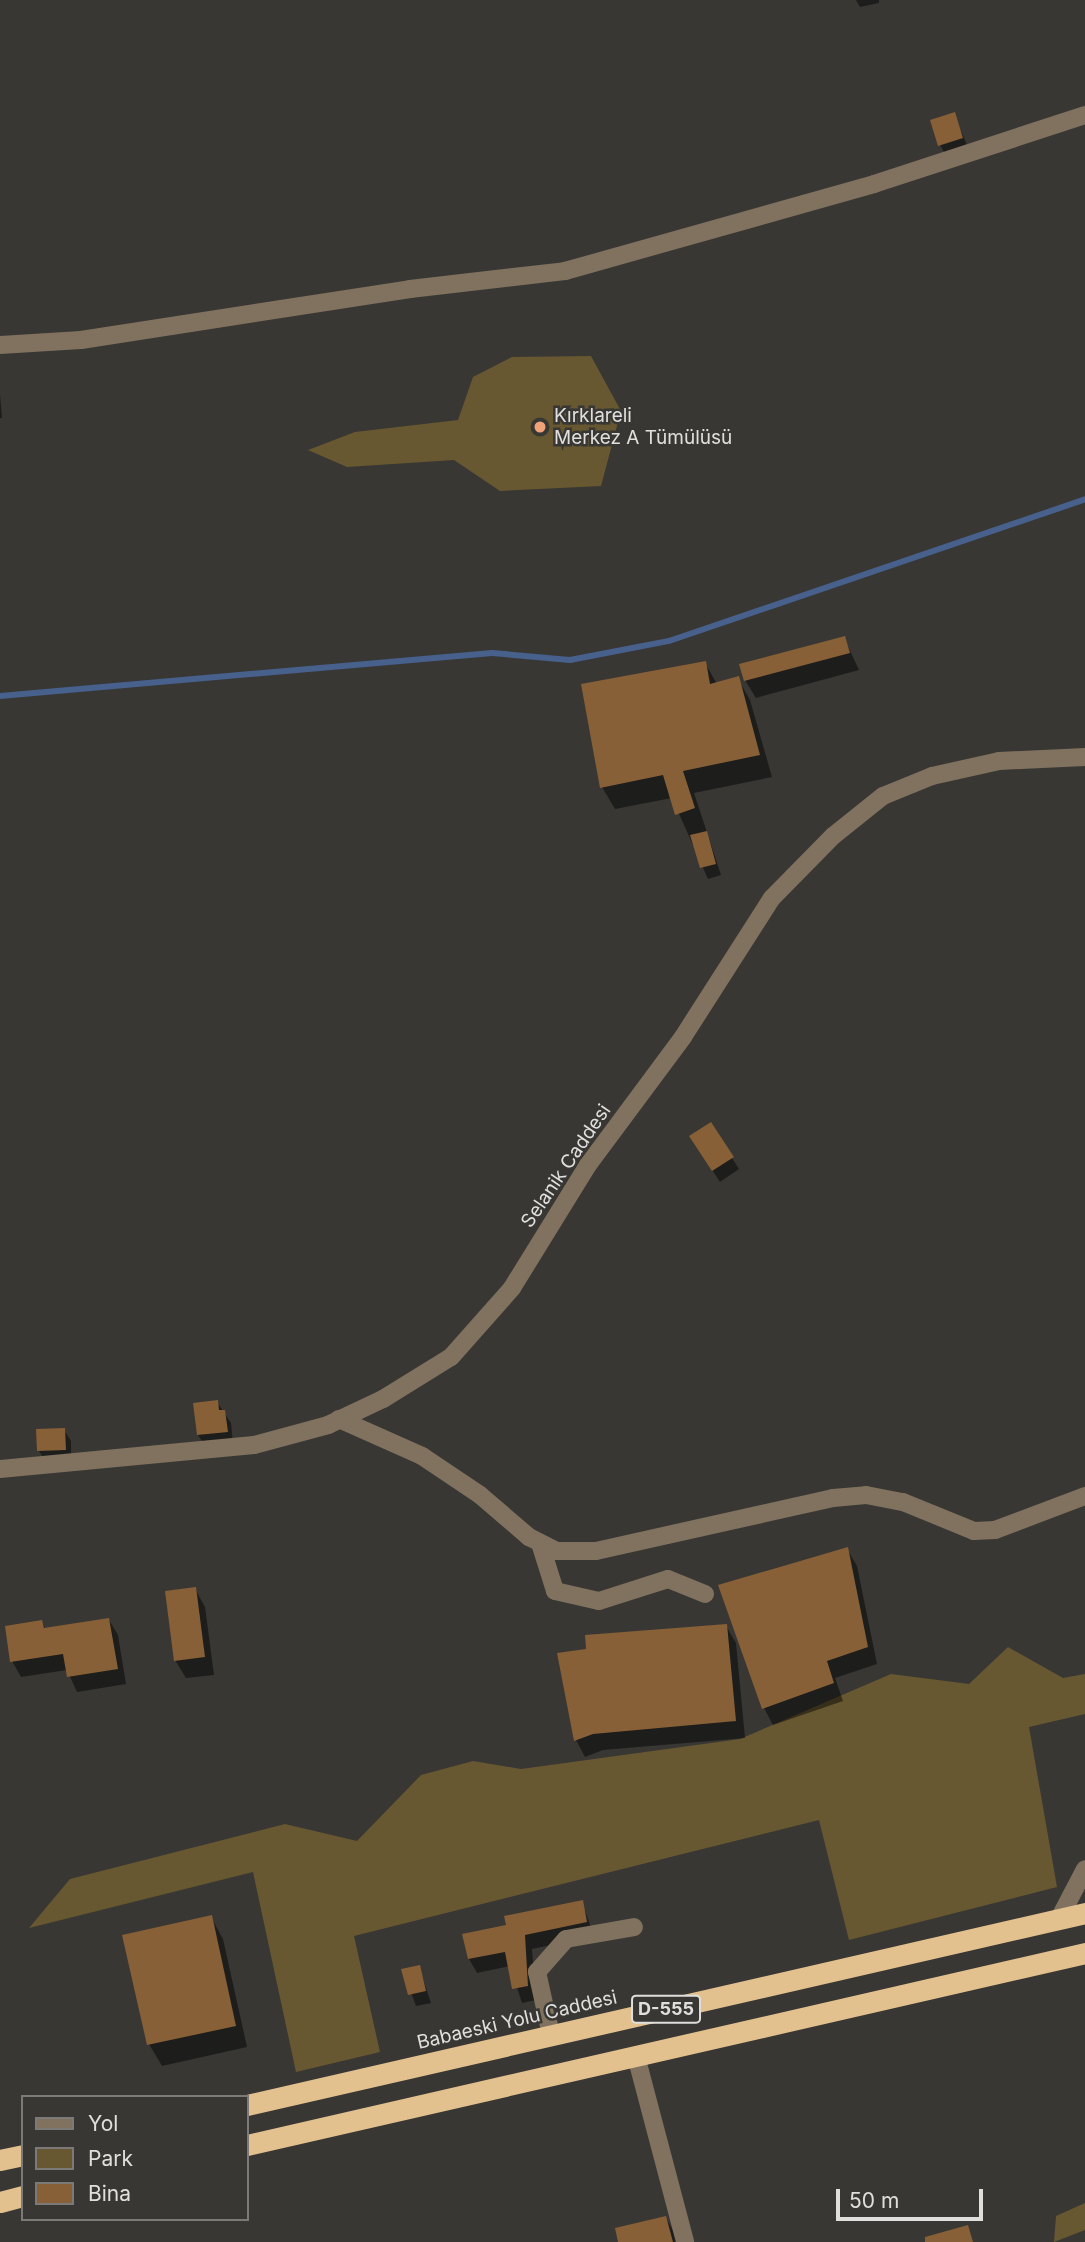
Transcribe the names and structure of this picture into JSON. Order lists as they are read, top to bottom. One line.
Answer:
{"streets":{"highway":["D-555","Babaeski Yolu Caddesi"],"street":["Selanik Caddesi"]},"places":["Kırklareli Merkez A Tümülüsü"],"legend":["Yol","Park","Bina"],"scale_bar":"50 m"}
